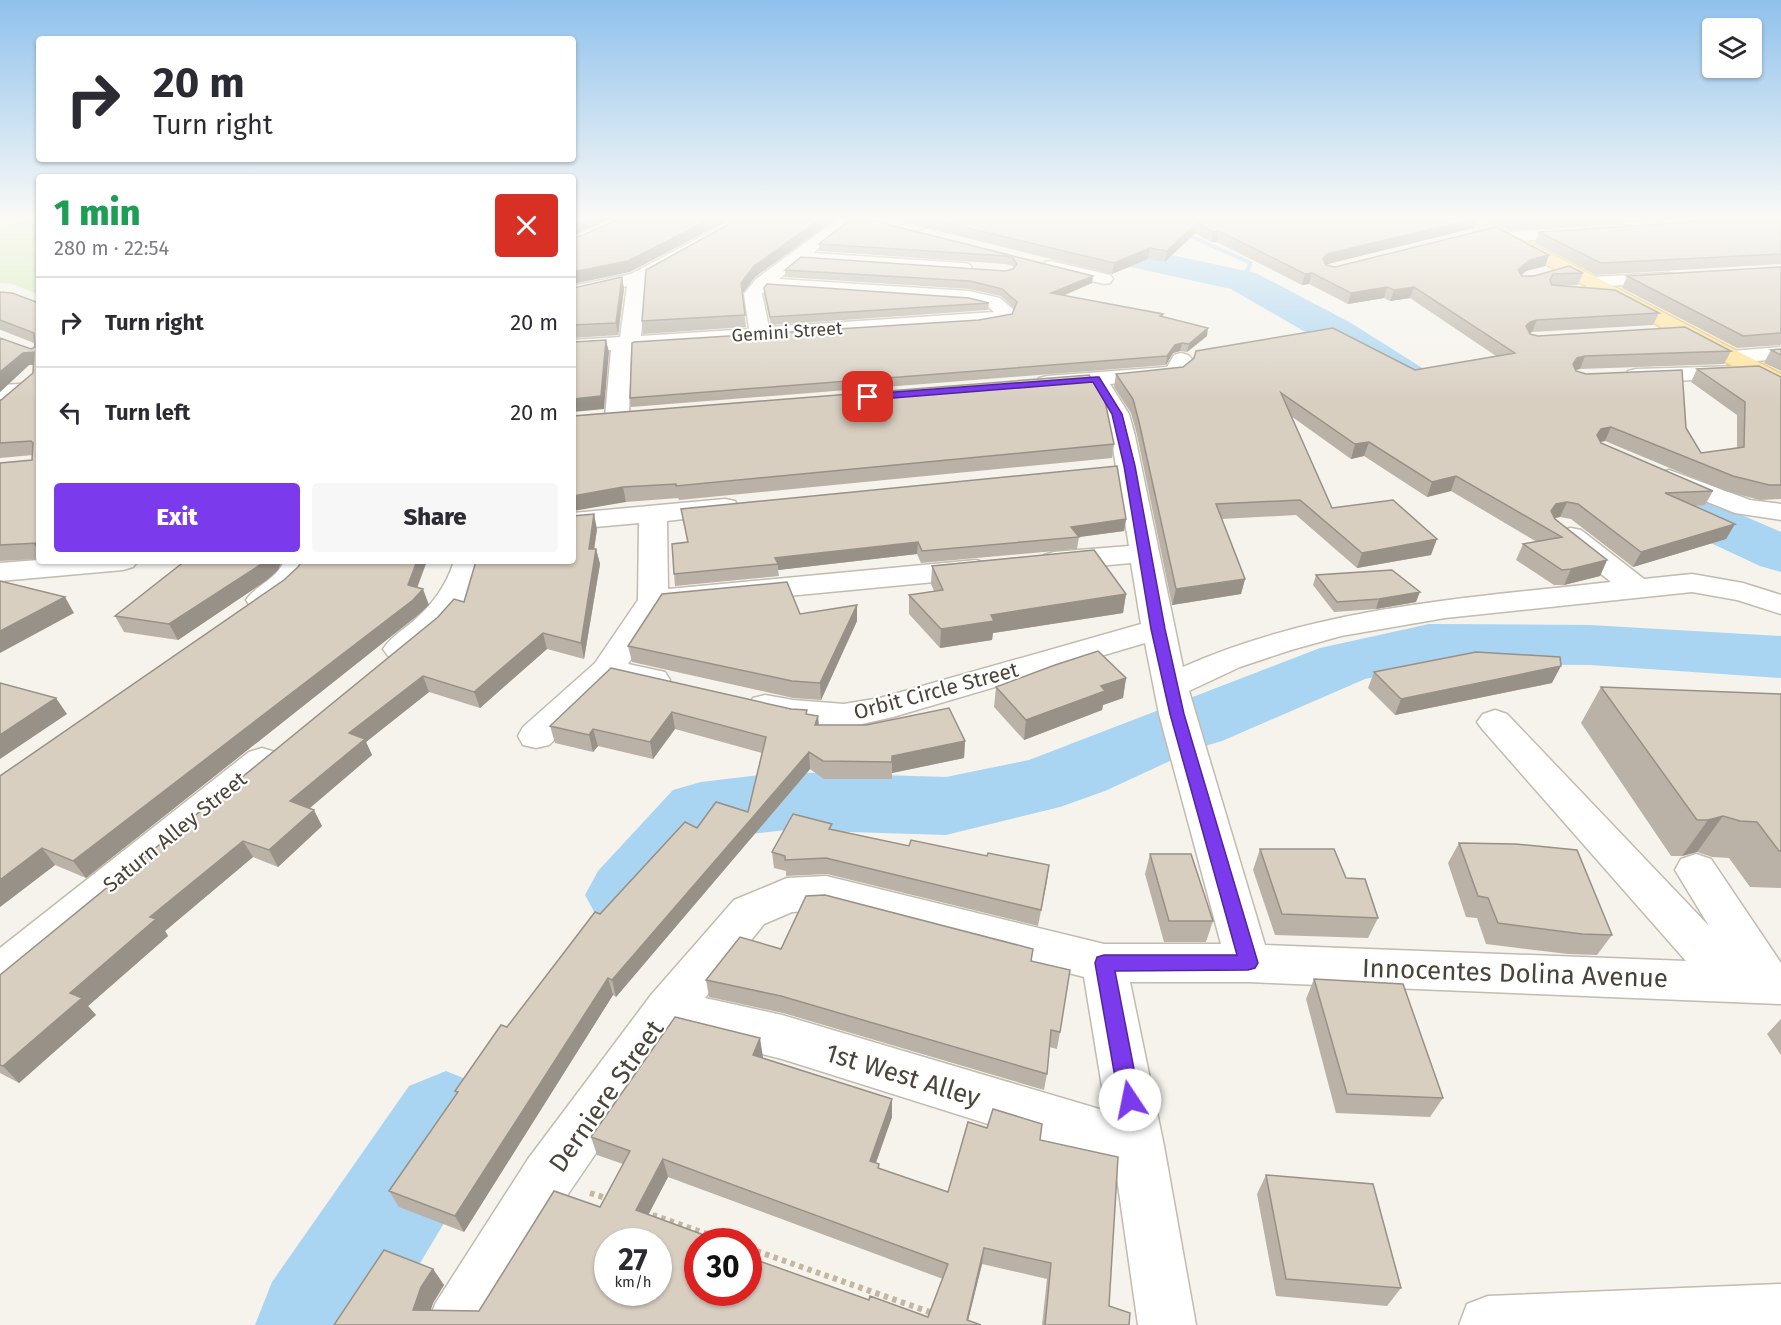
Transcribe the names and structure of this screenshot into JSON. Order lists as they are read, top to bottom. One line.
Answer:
{"streets":{"street":["Gemini Street","Orbit Circle Street","Saturn Alley Street","Innocentes Dolina Avenue","1st West Alley","Derniere Street"]},"crossings":[["Innocentes Dolina Avenue","Derniere Street"],["1st West Alley","Derniere Street"]],"page":{"turn":["20 m","Turn right"],"heading":["1 min","280 m · 22:54"],"list":[{"name":"Turn right","value":"20 m"},{"name":"Turn left","value":"20 m"}],"buttons":["Exit","Share"],"speed":"27 km/h","limit":"30"}}
